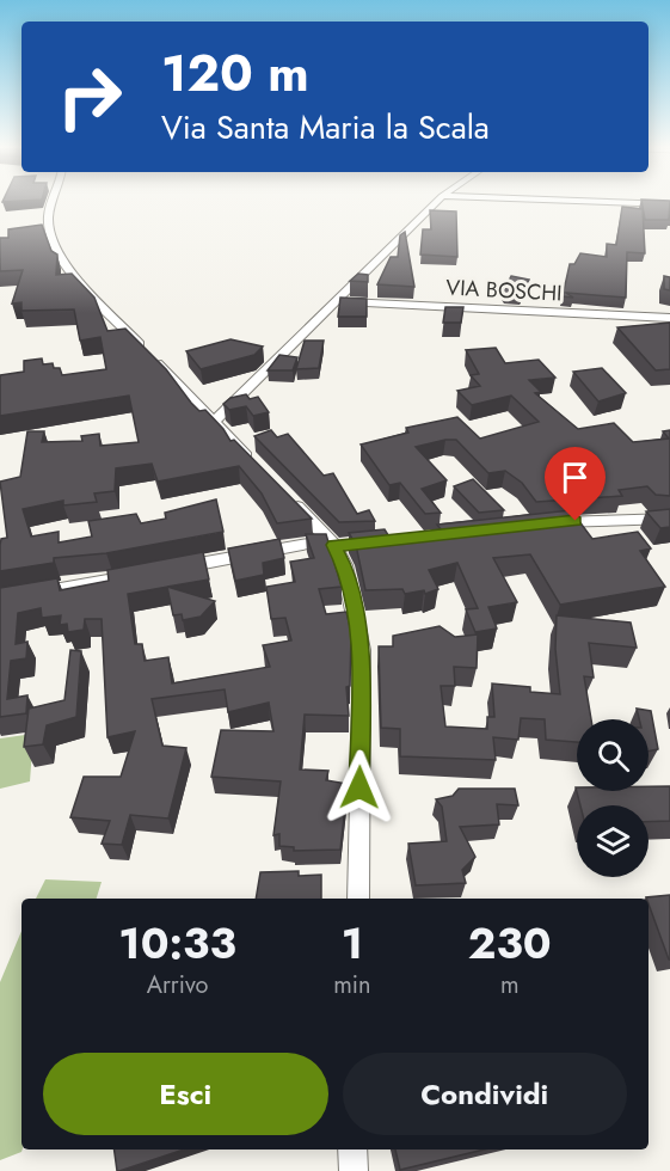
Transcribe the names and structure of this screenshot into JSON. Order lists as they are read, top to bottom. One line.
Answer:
{"streets":{"street":["VIA BOSCHI"]},"page":{"turn":["120 m","Via Santa Maria la Scala"],"eta":["10:33","Arrivo","1","min","230","m"],"buttons":["Esci","Condividi"]}}
